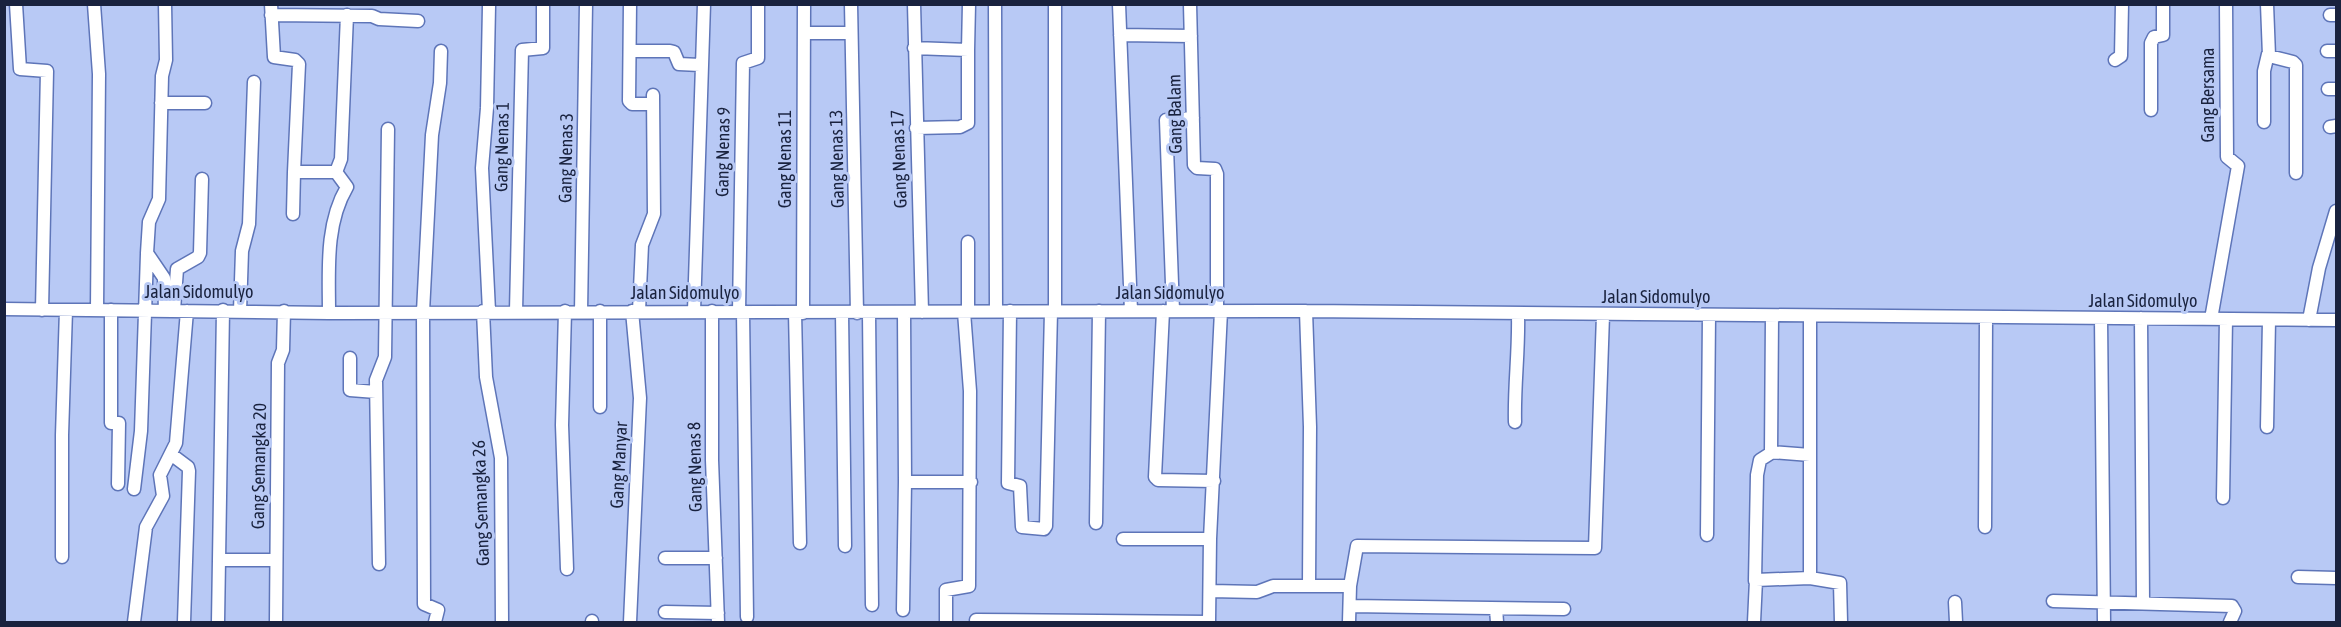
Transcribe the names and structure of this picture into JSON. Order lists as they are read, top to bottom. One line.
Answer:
{"streets":{"street":["Gang Bersama","Gang Balam","Gang Nenas 1","Gang Nenas 9","Gang Nenas 3","Gang Nenas 11","Gang Nenas 13","Gang Nenas 17","Jalan Sidomulyo","Gang Manyar","Gang Semangka 20","Gang Nenas 8","Gang Semangka 26"]},"crossings":[["Gang Bersama","Jalan Sidomulyo"],["Gang Balam","Jalan Sidomulyo"],["Gang Nenas 1","Jalan Sidomulyo"],["Gang Nenas 9","Jalan Sidomulyo"],["Gang Nenas 3","Jalan Sidomulyo"],["Gang Nenas 11","Jalan Sidomulyo"],["Gang Nenas 13","Jalan Sidomulyo"],["Gang Nenas 17","Jalan Sidomulyo"],["Jalan Sidomulyo","Gang Manyar"],["Jalan Sidomulyo","Gang Semangka 20"],["Jalan Sidomulyo","Gang Nenas 8"],["Jalan Sidomulyo","Gang Semangka 26"]]}
